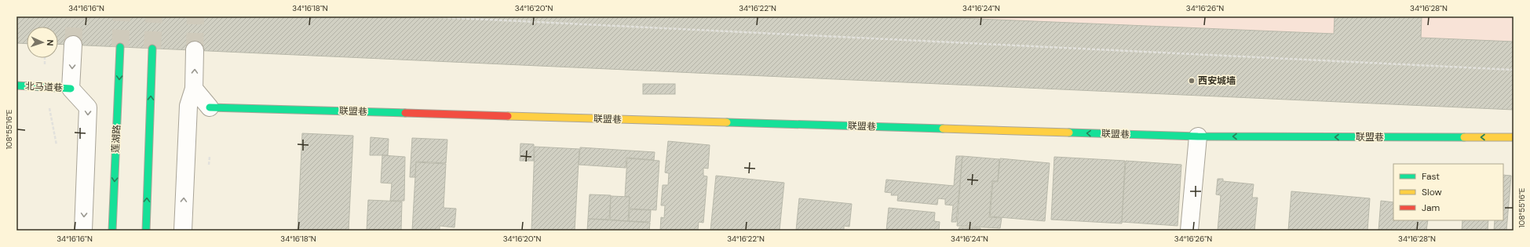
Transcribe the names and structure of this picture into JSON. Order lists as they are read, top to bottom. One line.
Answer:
{"streets":{"street":["北马道巷","联盟巷","莲湖路"]},"one_way":["联盟巷"],"places":["西安城墙"],"legend":["Fast","Slow","Jam"],"north":"right","coordinates":["34°16'16\"N","34°16'18\"N","34°16'20\"N","34°16'22\"N","34°16'24\"N","34°16'26\"N","34°16'28\"N","108°55'16\"E"]}
